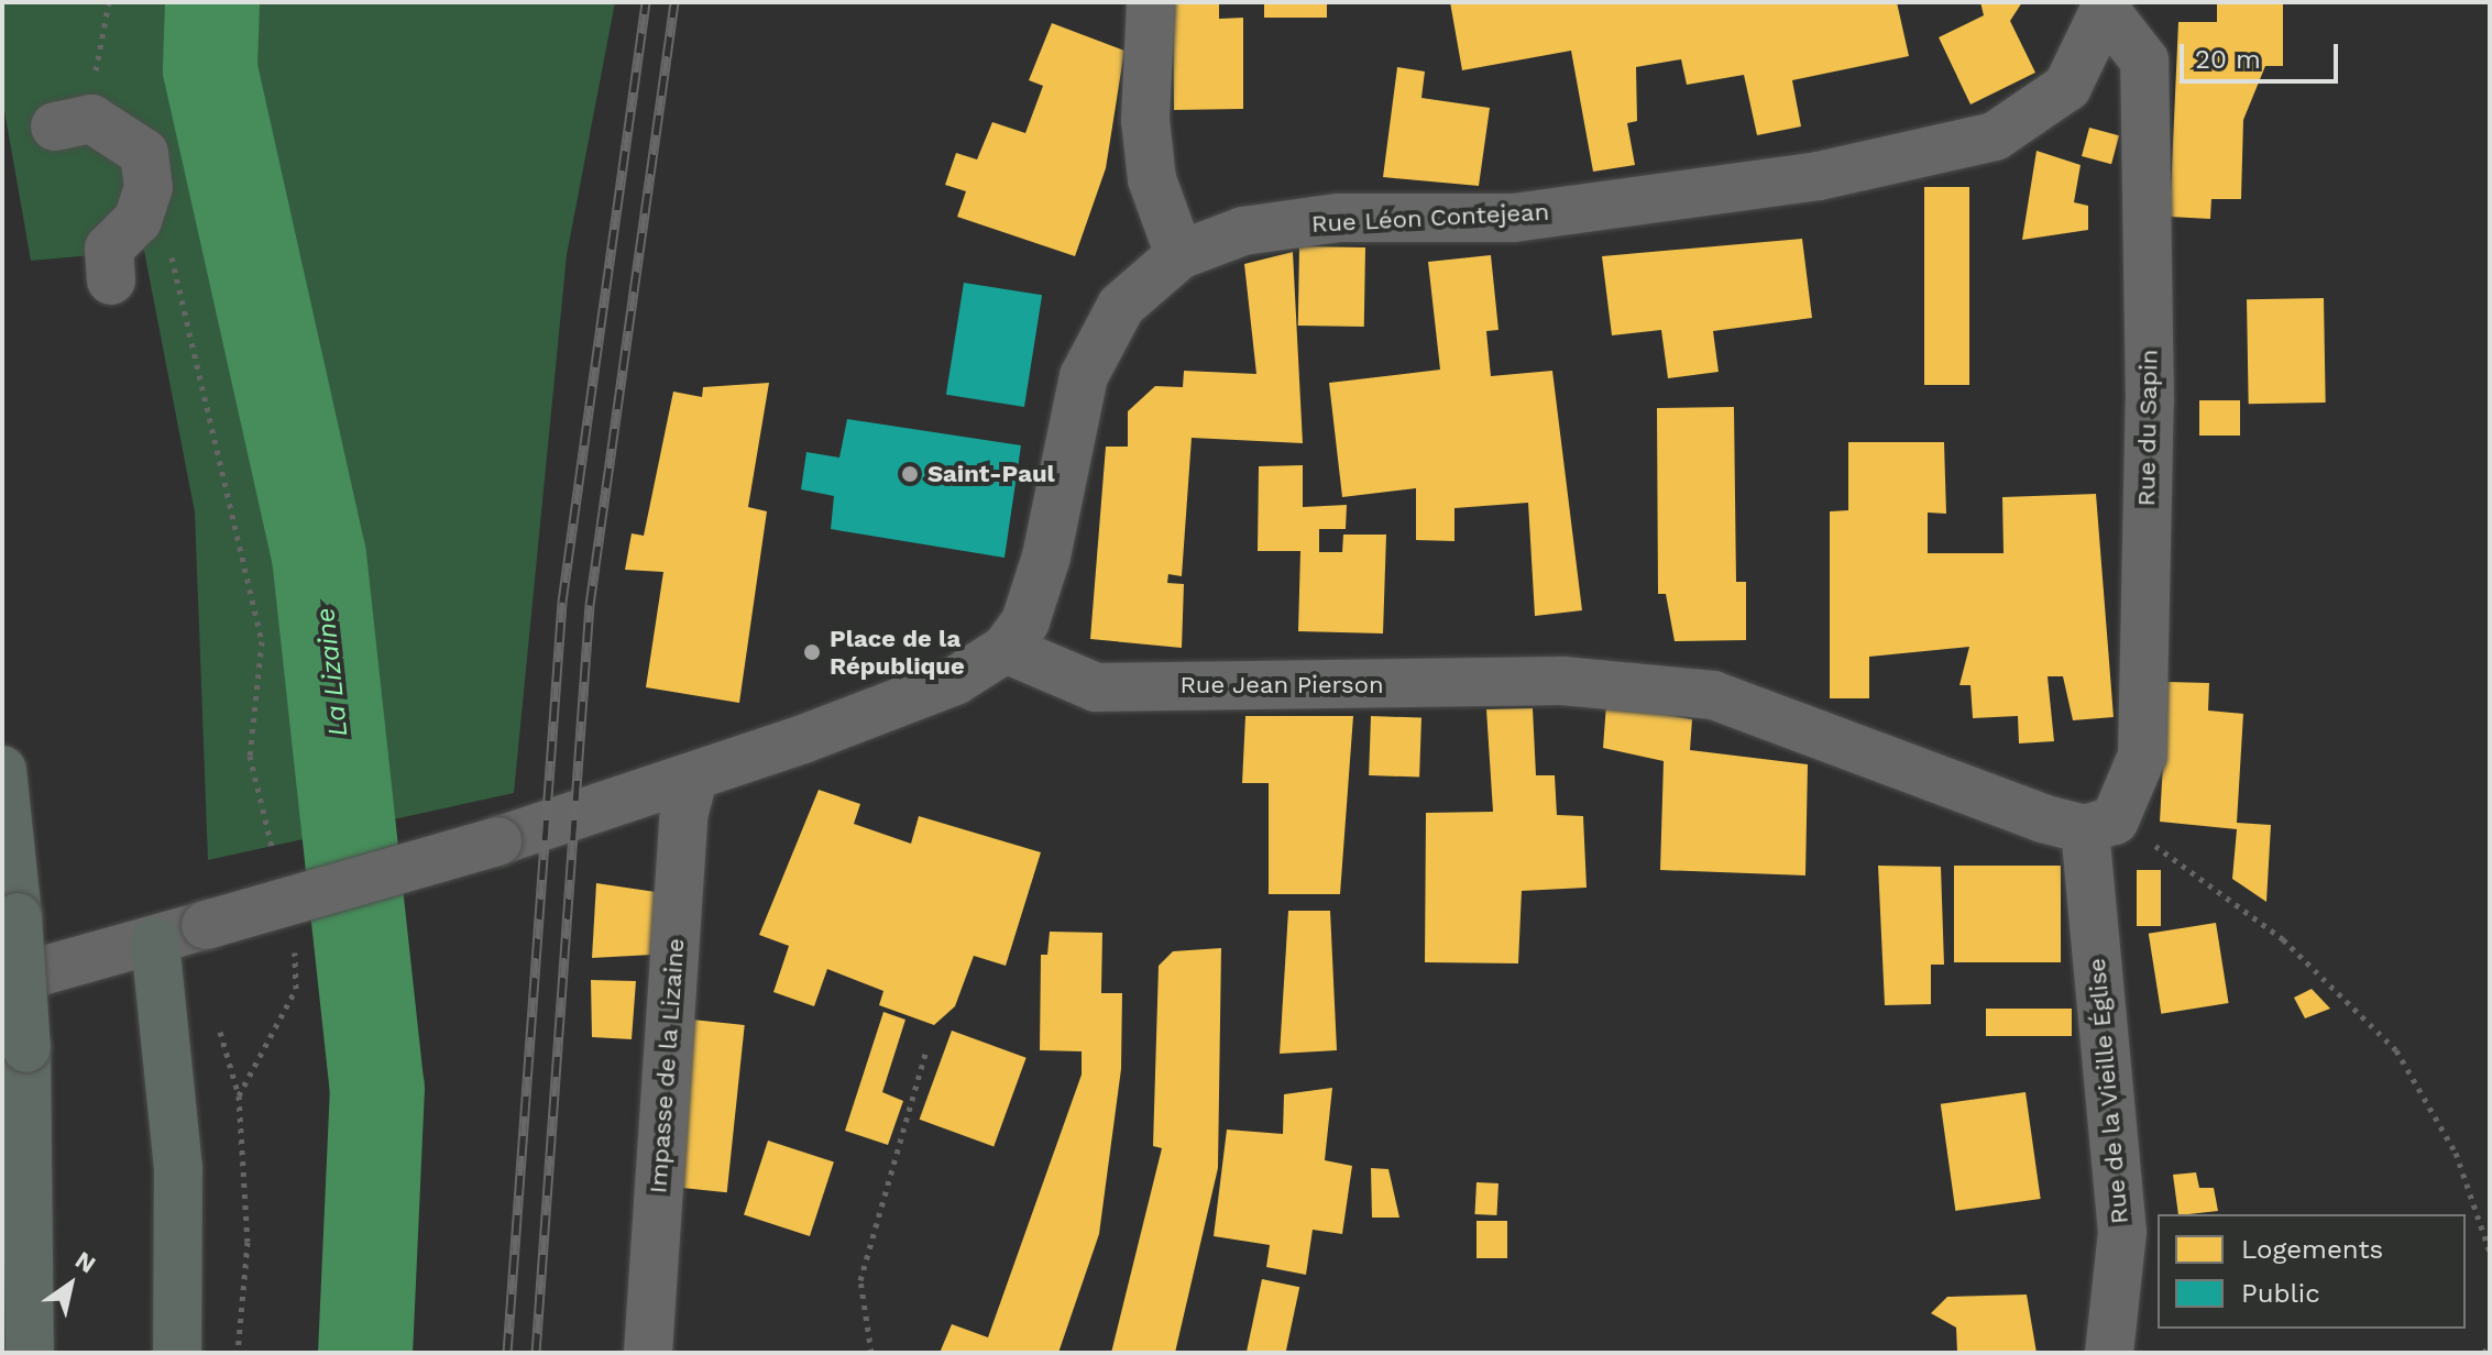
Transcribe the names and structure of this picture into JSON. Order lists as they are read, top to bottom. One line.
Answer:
{"streets":{"street":["Rue Léon Contejean","Rue du Sapin","Rue Jean Pierson","Impasse de la Lizaine","Rue de la Vieille Église"]},"crossings":[["Rue Léon Contejean","Rue du Sapin"],["Rue Léon Contejean","Rue Jean Pierson"],["Rue du Sapin","Rue Jean Pierson"],["Rue du Sapin","Rue de la Vieille Église"],["Rue Jean Pierson","Rue de la Vieille Église"]],"water":["La Lizaine"],"places":["Saint-Paul","Place de la République"],"legend":["Logements","Public"],"scale_bar":"20 m","north":"top right"}
